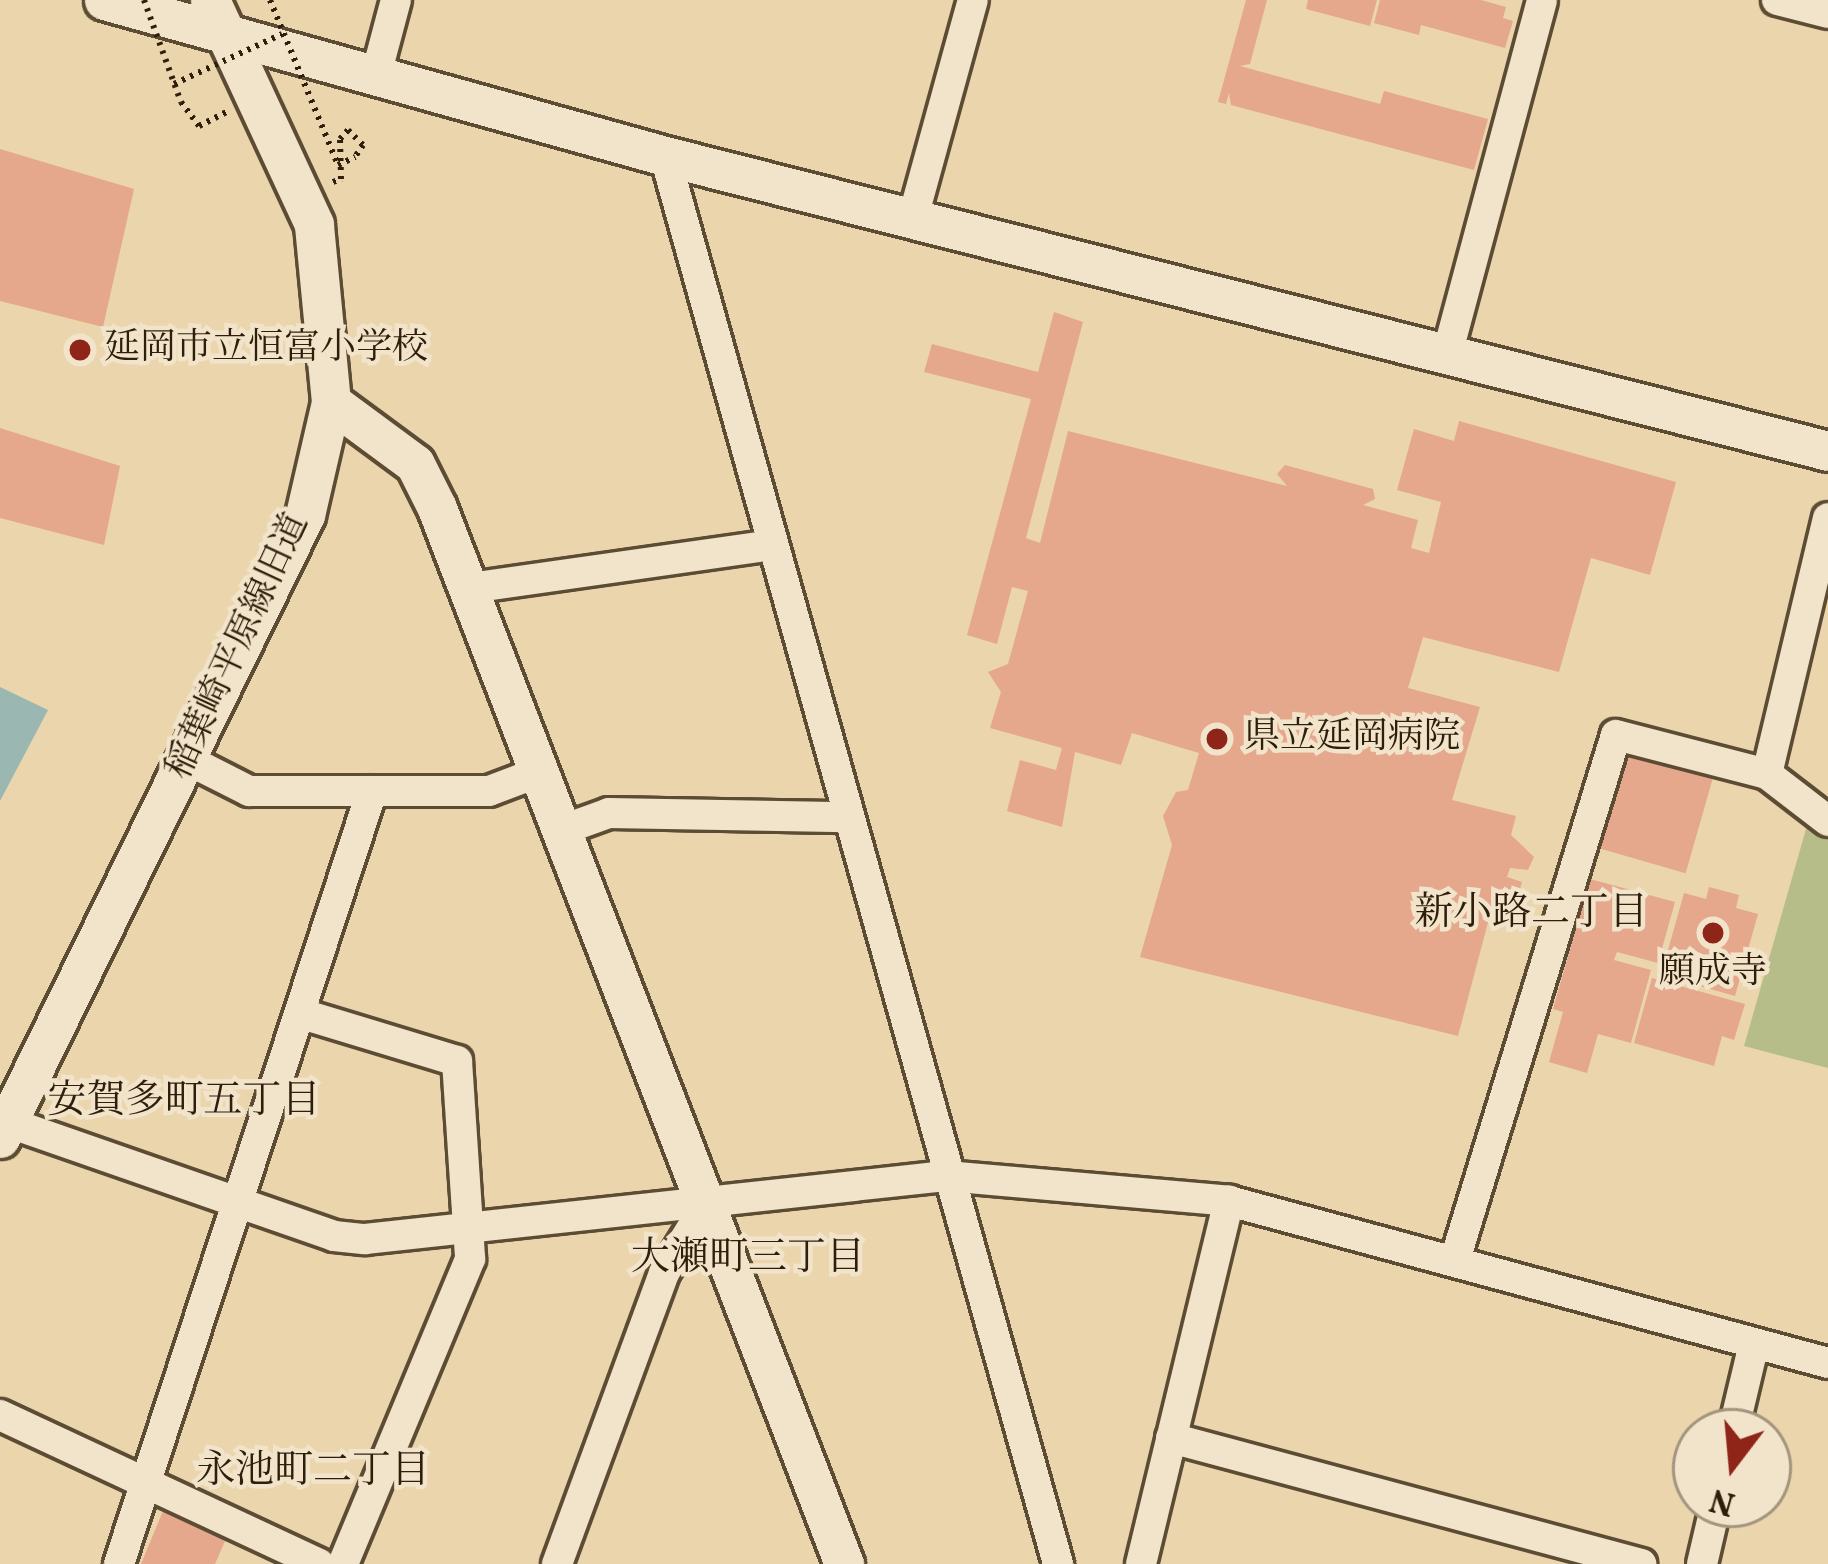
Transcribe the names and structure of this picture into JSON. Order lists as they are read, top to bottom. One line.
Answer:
{"streets":{"street":["稲葉崎平原線旧道"]},"districts":["新小路二丁目","安賀多町五丁目","大瀬町三丁目","永池町二丁目"],"places":["延岡市立恒富小学校","県立延岡病院","願成寺"],"north":"bottom"}
